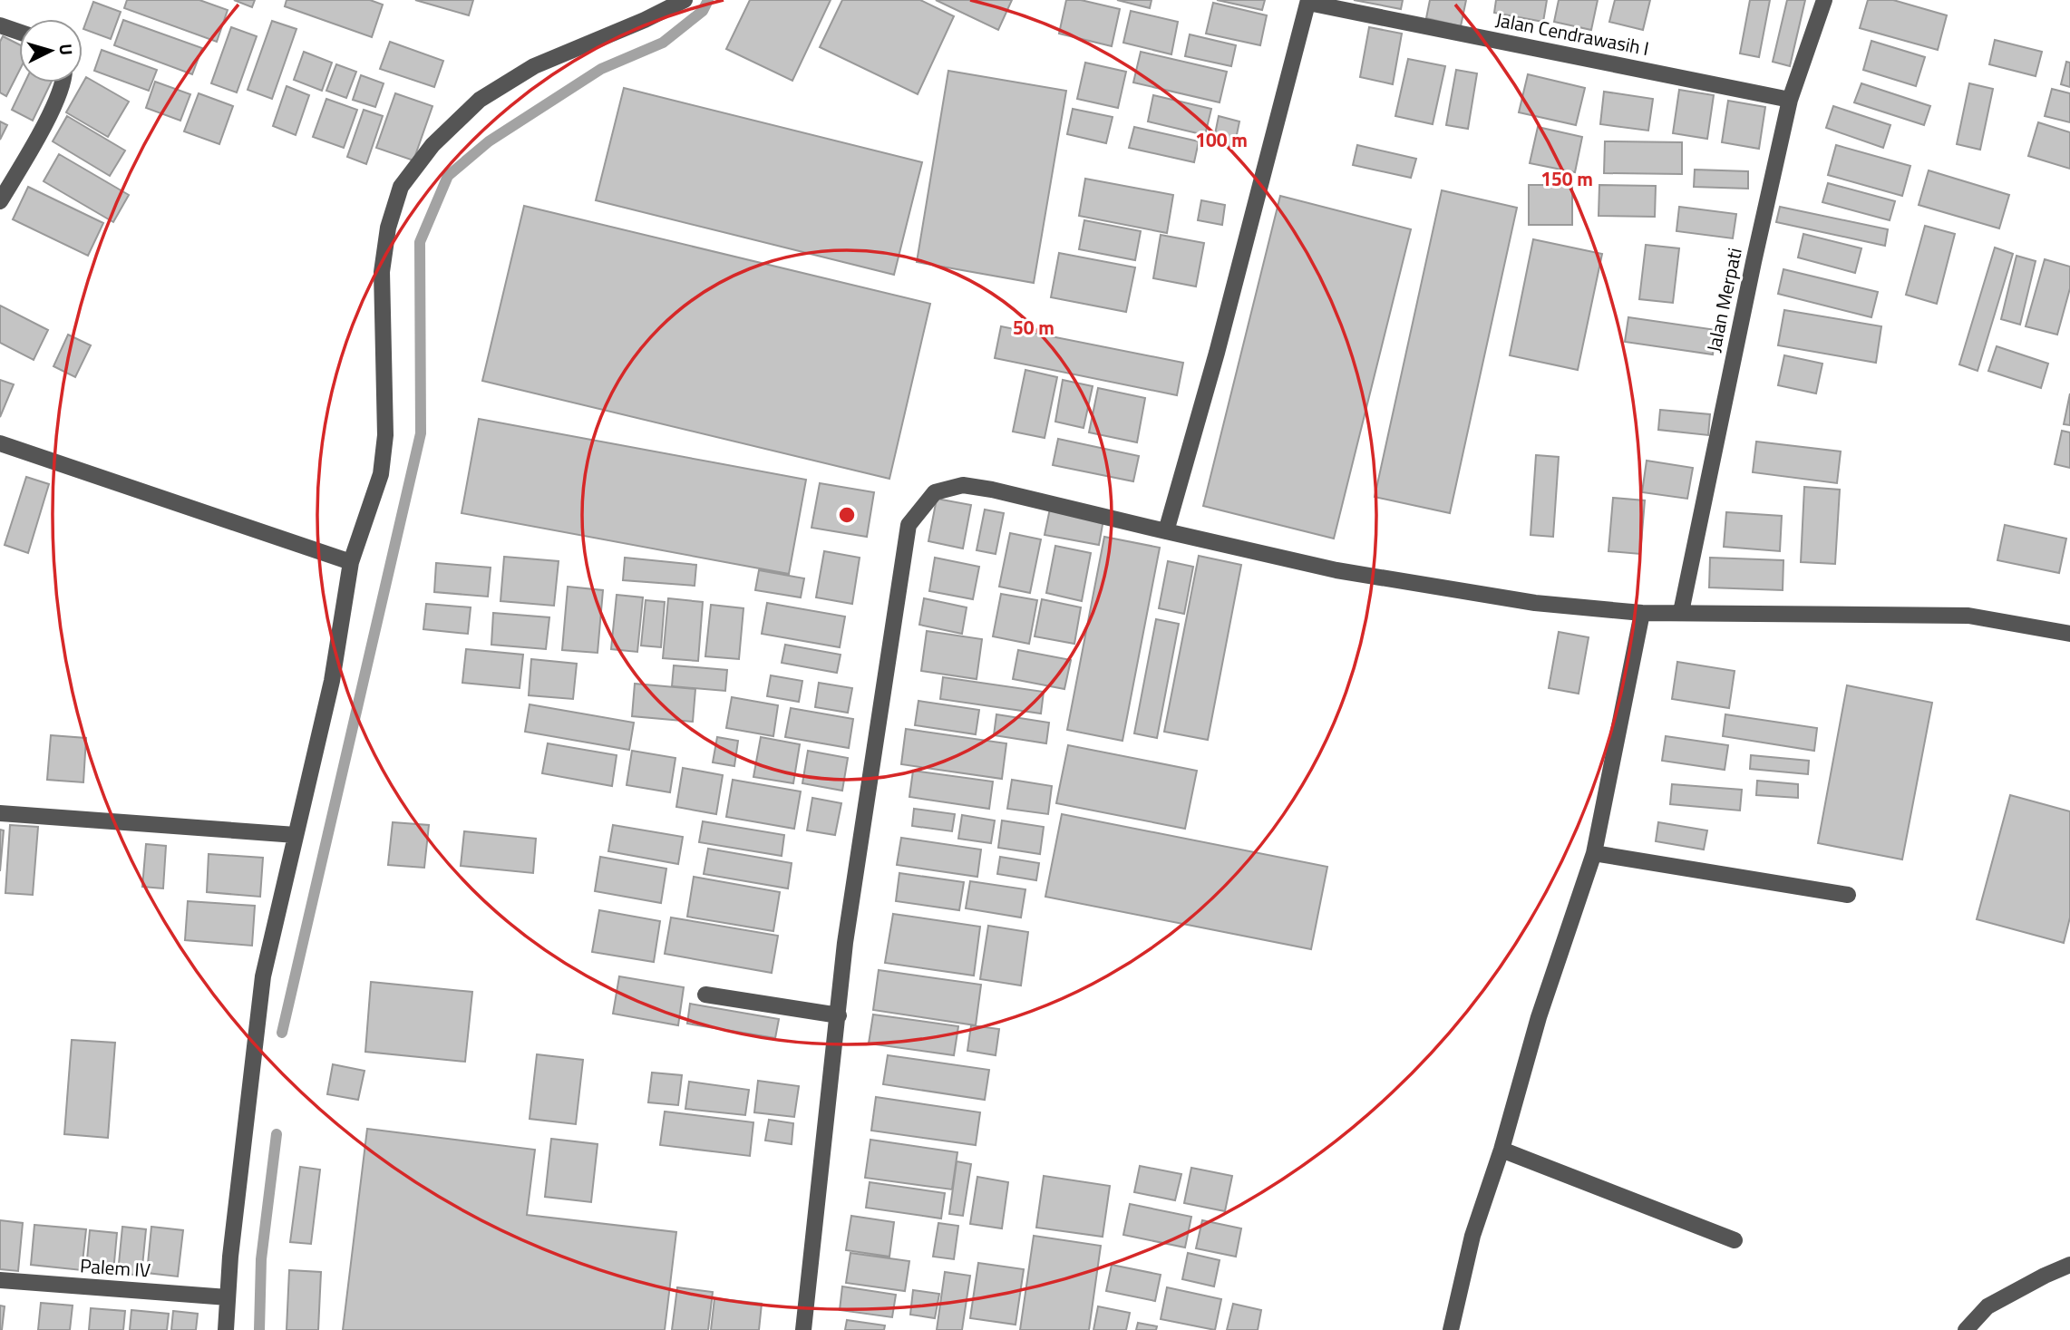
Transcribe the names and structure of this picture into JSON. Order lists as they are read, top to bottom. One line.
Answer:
{"streets":{"street":["Jalan Cendrawasih I","Jalan Merpati","Palem IV"]},"crossings":[["Jalan Cendrawasih I","Jalan Merpati"]],"north":"right","rings":["100 m","150 m","50 m"]}
